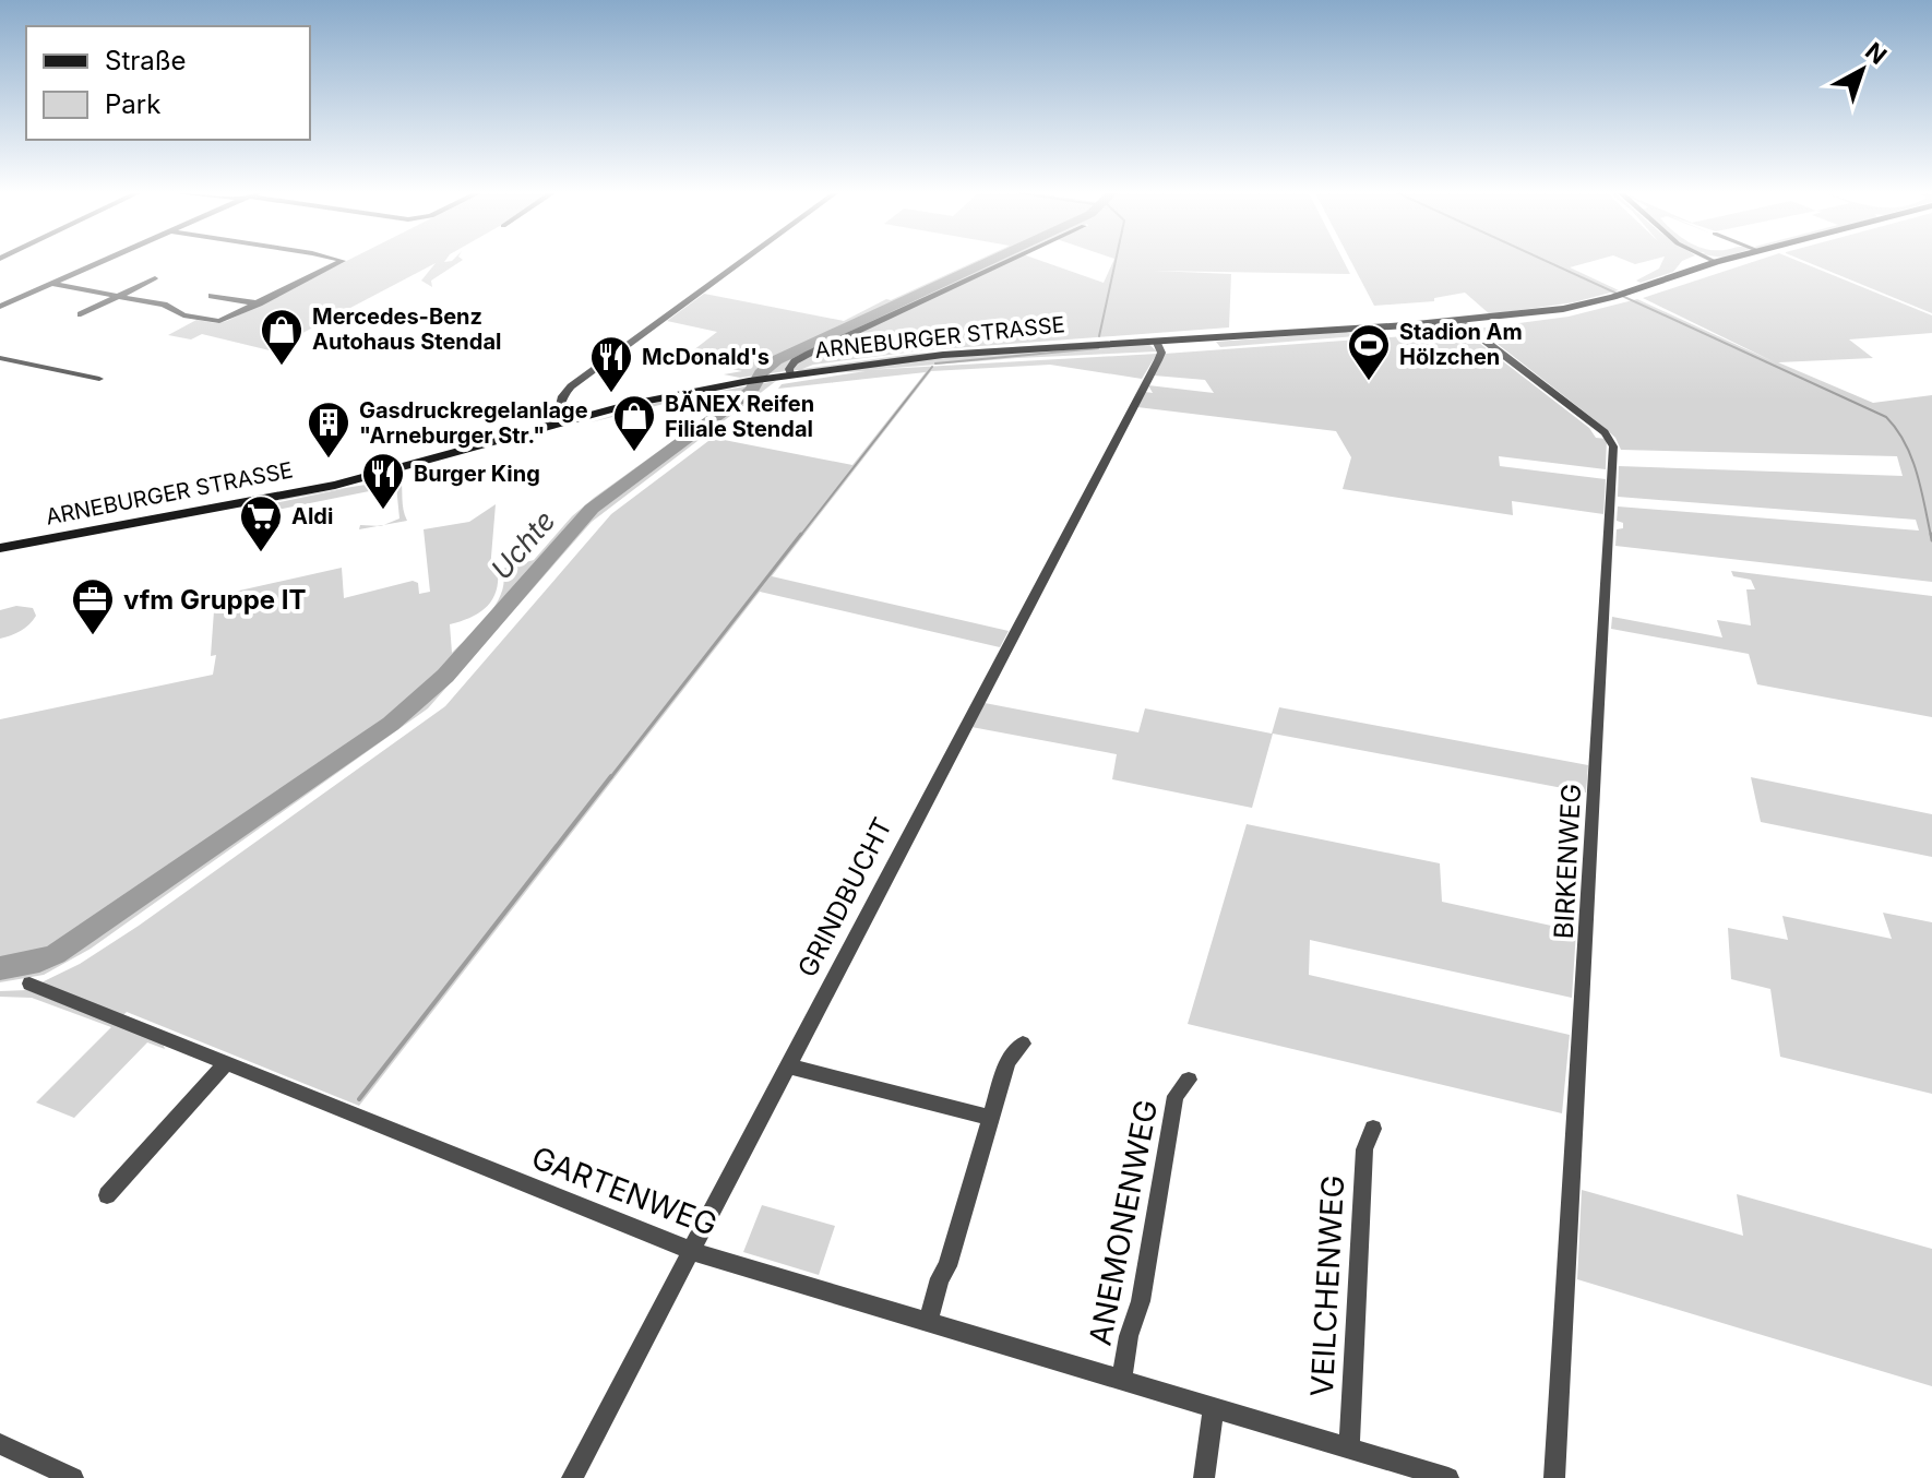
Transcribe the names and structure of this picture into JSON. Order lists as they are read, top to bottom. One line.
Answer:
{"streets":{"main road":["ARNEBURGER STRASSE"],"street":["BIRKENWEG","GRINDBUCHT","GARTENWEG","ANEMONENWEG","VEILCHENWEG"]},"crossings":[["ARNEBURGER STRASSE","BIRKENWEG"],["ARNEBURGER STRASSE","GRINDBUCHT"],["GRINDBUCHT","GARTENWEG"],["GARTENWEG","ANEMONENWEG"],["GARTENWEG","VEILCHENWEG"]],"water":["Uchte"],"places":{"shop":["Mercedes-Benz Autohaus Stendal","BÄNEX Reifen Filiale Stendal"],"sports":["Stadion Am Hölzchen"],"restaurant":["McDonald's","Burger King"],"building":["Gasdruckregelanlage \"Arneburger Str.\""],"supermarket":["Aldi"],"office":["vfm Gruppe IT"]},"legend":["Straße","Park"],"north":"top right"}
